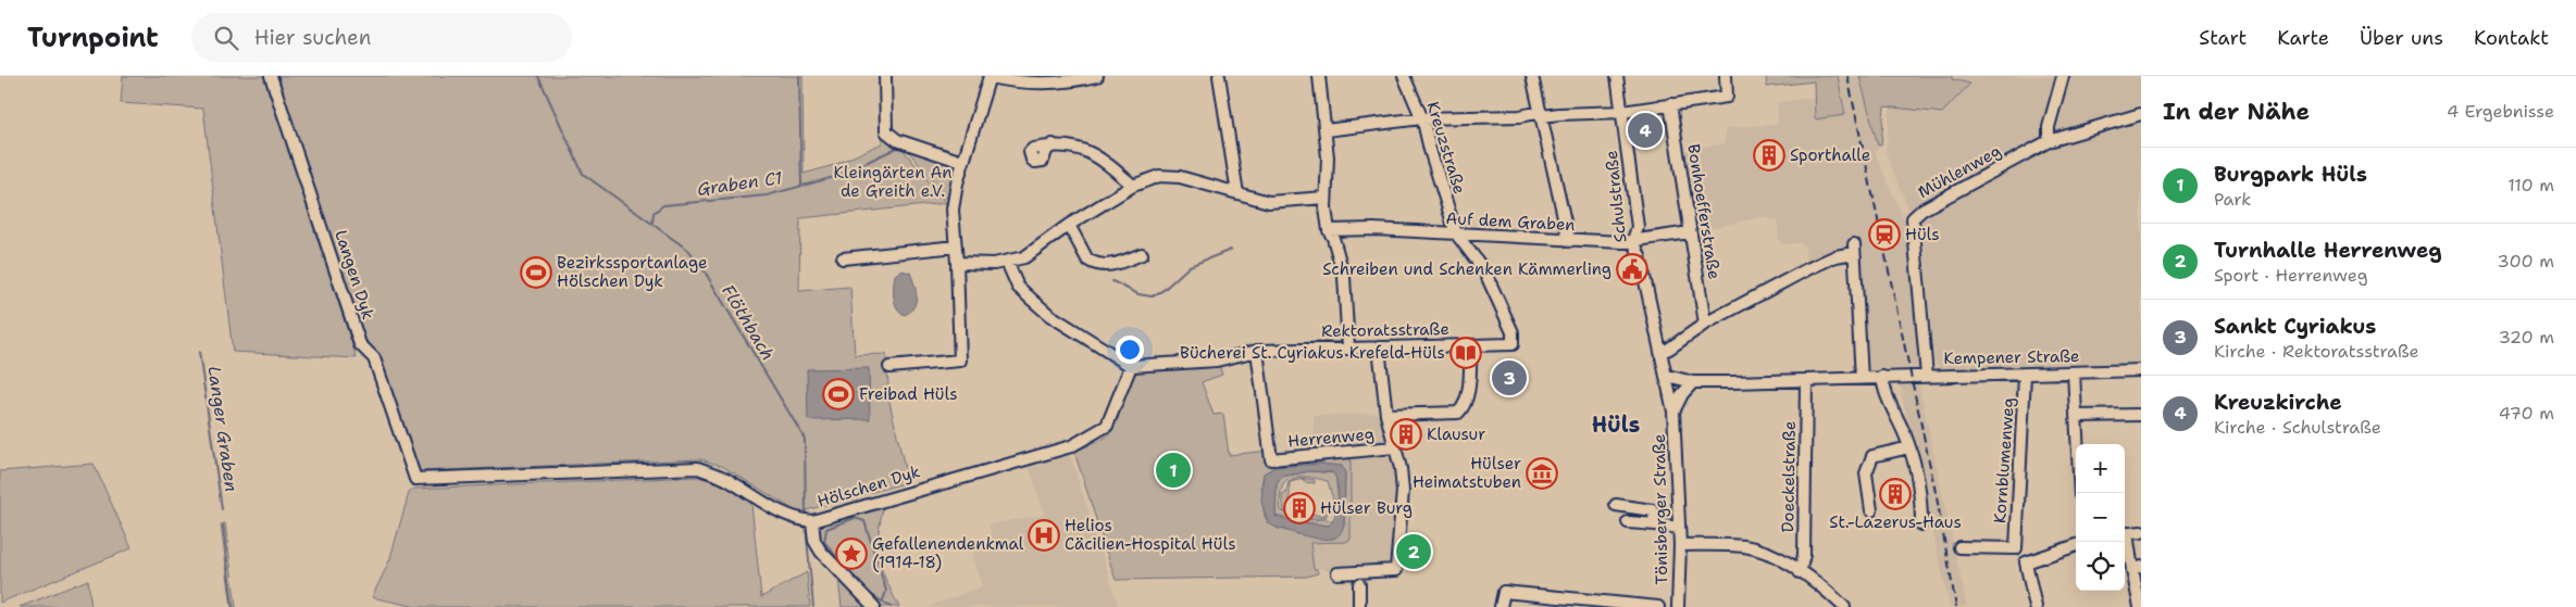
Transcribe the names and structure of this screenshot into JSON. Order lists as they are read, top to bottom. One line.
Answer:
{"streets":{"street":["Kreuzstraße","Mühlenweg","Schulstraße","Bonhoefferstraße","Auf dem Graben","Langen Dyk","Rektoratsstraße","Kempener Straße","Herrenweg","Kornblumenweg","Doeckelstraße","Hölschen Dyk","Tönisberger Straße"]},"crossings":[["Kreuzstraße","Auf dem Graben"],["Kreuzstraße","Rektoratsstraße"],["Mühlenweg","Kempener Straße"],["Schulstraße","Auf dem Graben"],["Schulstraße","Kempener Straße"],["Schulstraße","Tönisberger Straße"],["Bonhoefferstraße","Auf dem Graben"],["Langen Dyk","Hölschen Dyk"],["Rektoratsstraße","Herrenweg"],["Rektoratsstraße","Hölschen Dyk"],["Kempener Straße","Kornblumenweg"],["Kempener Straße","Doeckelstraße"],["Kempener Straße","Tönisberger Straße"]],"districts":["Hüls"],"water":["Graben C1","Flöthbach","Langer Graben"],"parks":["Kleingärten An de Greith e.V."],"places":{"building":["Sporthalle","Klausur","St.-Lazerus-Haus","Hülser Burg"],"station":["Hüls"],"public building":["Schreiben und Schenken Kämmerling"],"sports":["Bezirkssportanlage Hölschen Dyk","Freibad Hüls"],"library":["Bücherei St. Cyriakus Krefeld-Hüls"],"museum":["Hülser Heimatstuben"],"hospital":["Helios Cäcilien-Hospital Hüls"],"place":["Gefallenendenkmal (1914-18)"]},"page":{"header":"Turnpoint","search":"Hier suchen","nav":["Start","Karte","Über uns","Kontakt"],"heading":["In der Nähe","4 Ergebnisse"],"pins":["4","3","1","2"],"list":[{"mark":"1","name":"Burgpark Hüls","note":"Park","value":"110 m"},{"mark":"2","name":"Turnhalle Herrenweg","note":"Sport · Herrenweg","value":"300 m"},{"mark":"3","name":"Sankt Cyriakus","note":"Kirche · Rektoratsstraße","value":"320 m"},{"mark":"4","name":"Kreuzkirche","note":"Kirche · Schulstraße","value":"470 m"}],"map_buttons":["+","−"]}}
